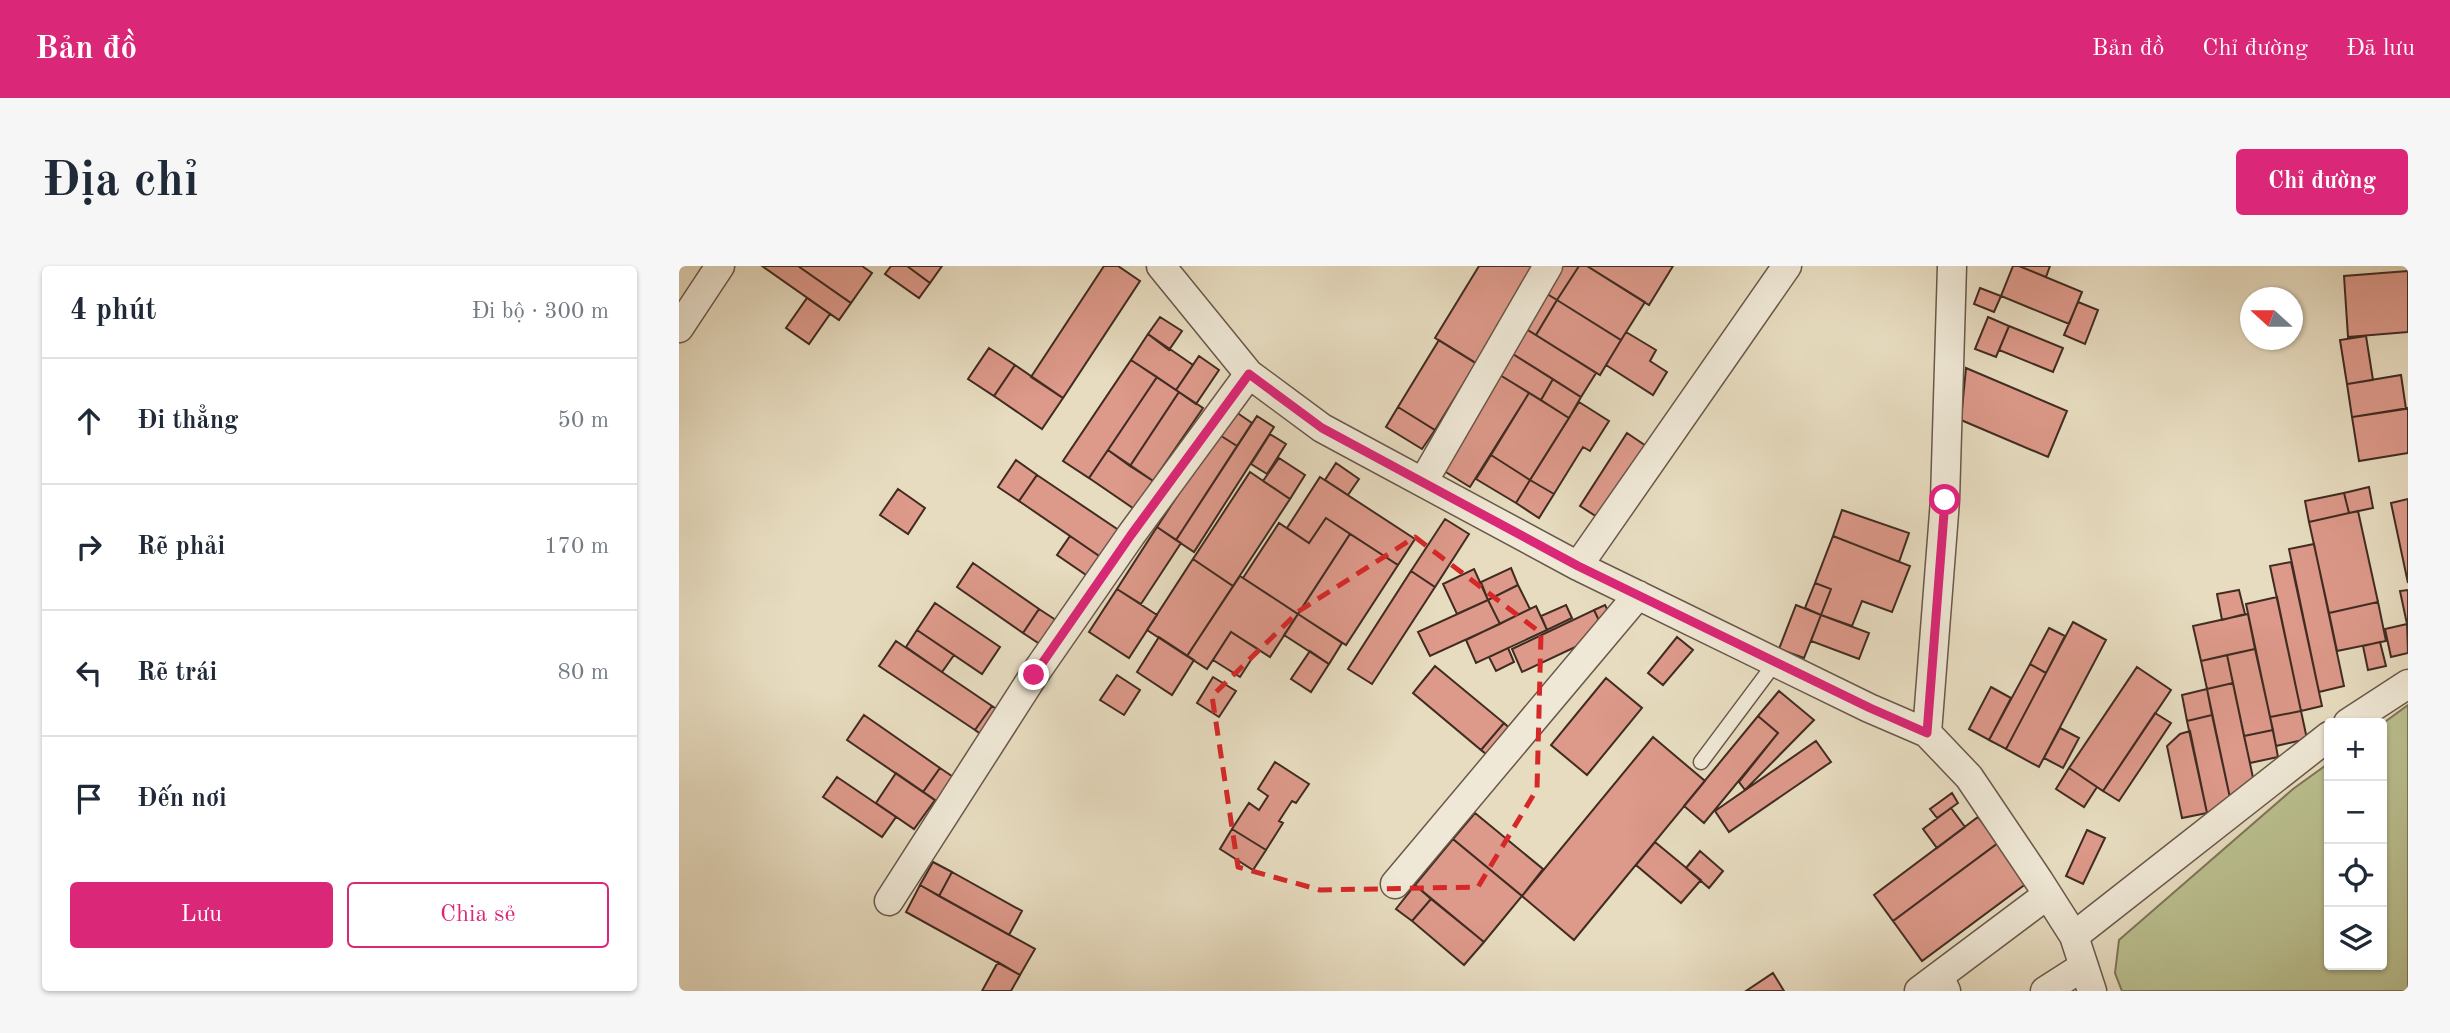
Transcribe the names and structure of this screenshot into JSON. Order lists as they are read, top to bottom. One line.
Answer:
{"north":"left","page":{"header":"Bản đồ","nav":["Bản đồ","Chỉ đường","Đã lưu"],"buttons":["Chỉ đường",["Lưu","Chia sẻ"]],"title":"Địa chỉ","heading":["4 phút","Đi bộ · 300 m"],"list":[["Đi thẳng","50 m"],["Rẽ phải","170 m"],["Rẽ trái","80 m"],"Đến nơi"],"map_buttons":["+","−"]}}
